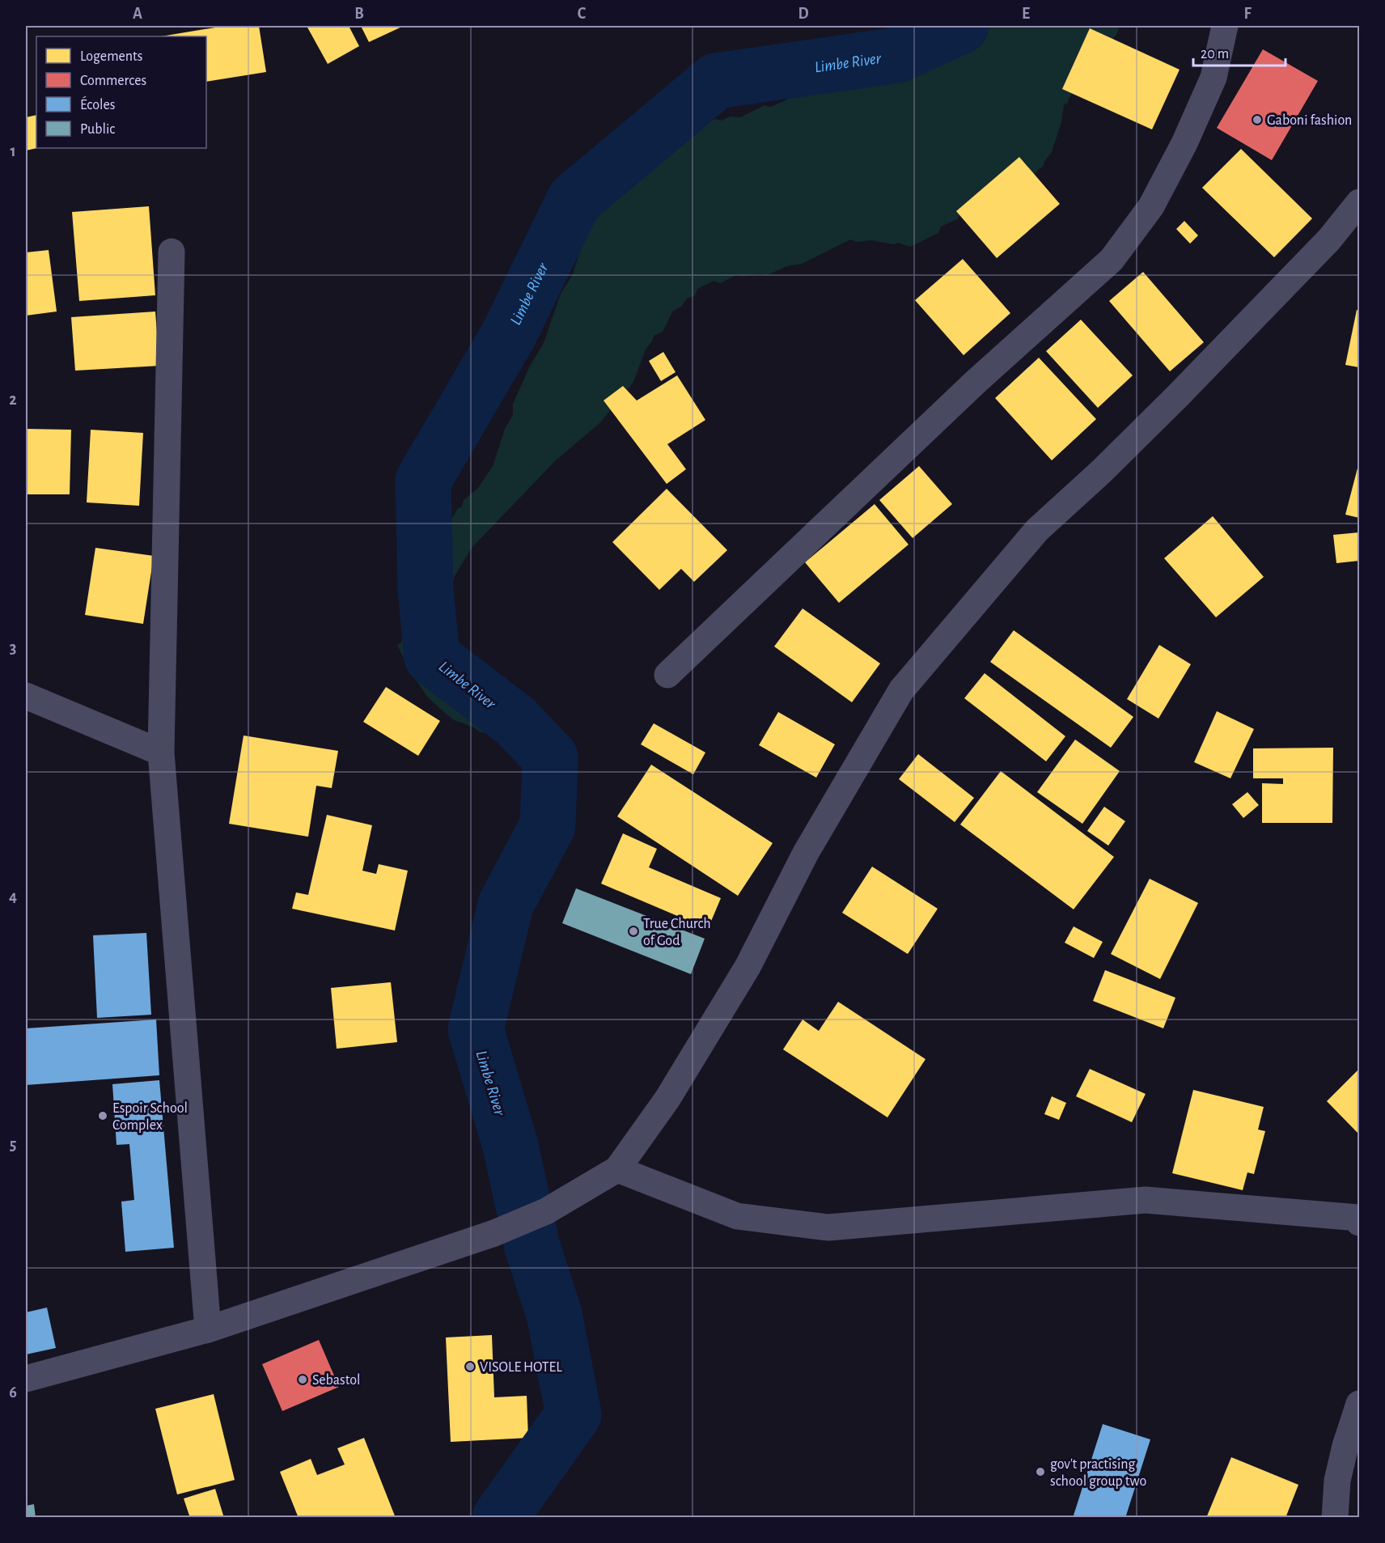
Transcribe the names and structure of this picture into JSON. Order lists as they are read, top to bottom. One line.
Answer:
{"water":["Limbe River"],"places":["Gaboni fashion","True Church of God","Espoir School Complex","VISOLE HOTEL","Sebastol","gov't practising school group two"],"legend":["Logements","Commerces","Écoles","Public"],"scale_bar":"20 m","grid":{"columns":["A","B","C","D","E","F"],"rows":["1","2","3","4","5","6"]}}
